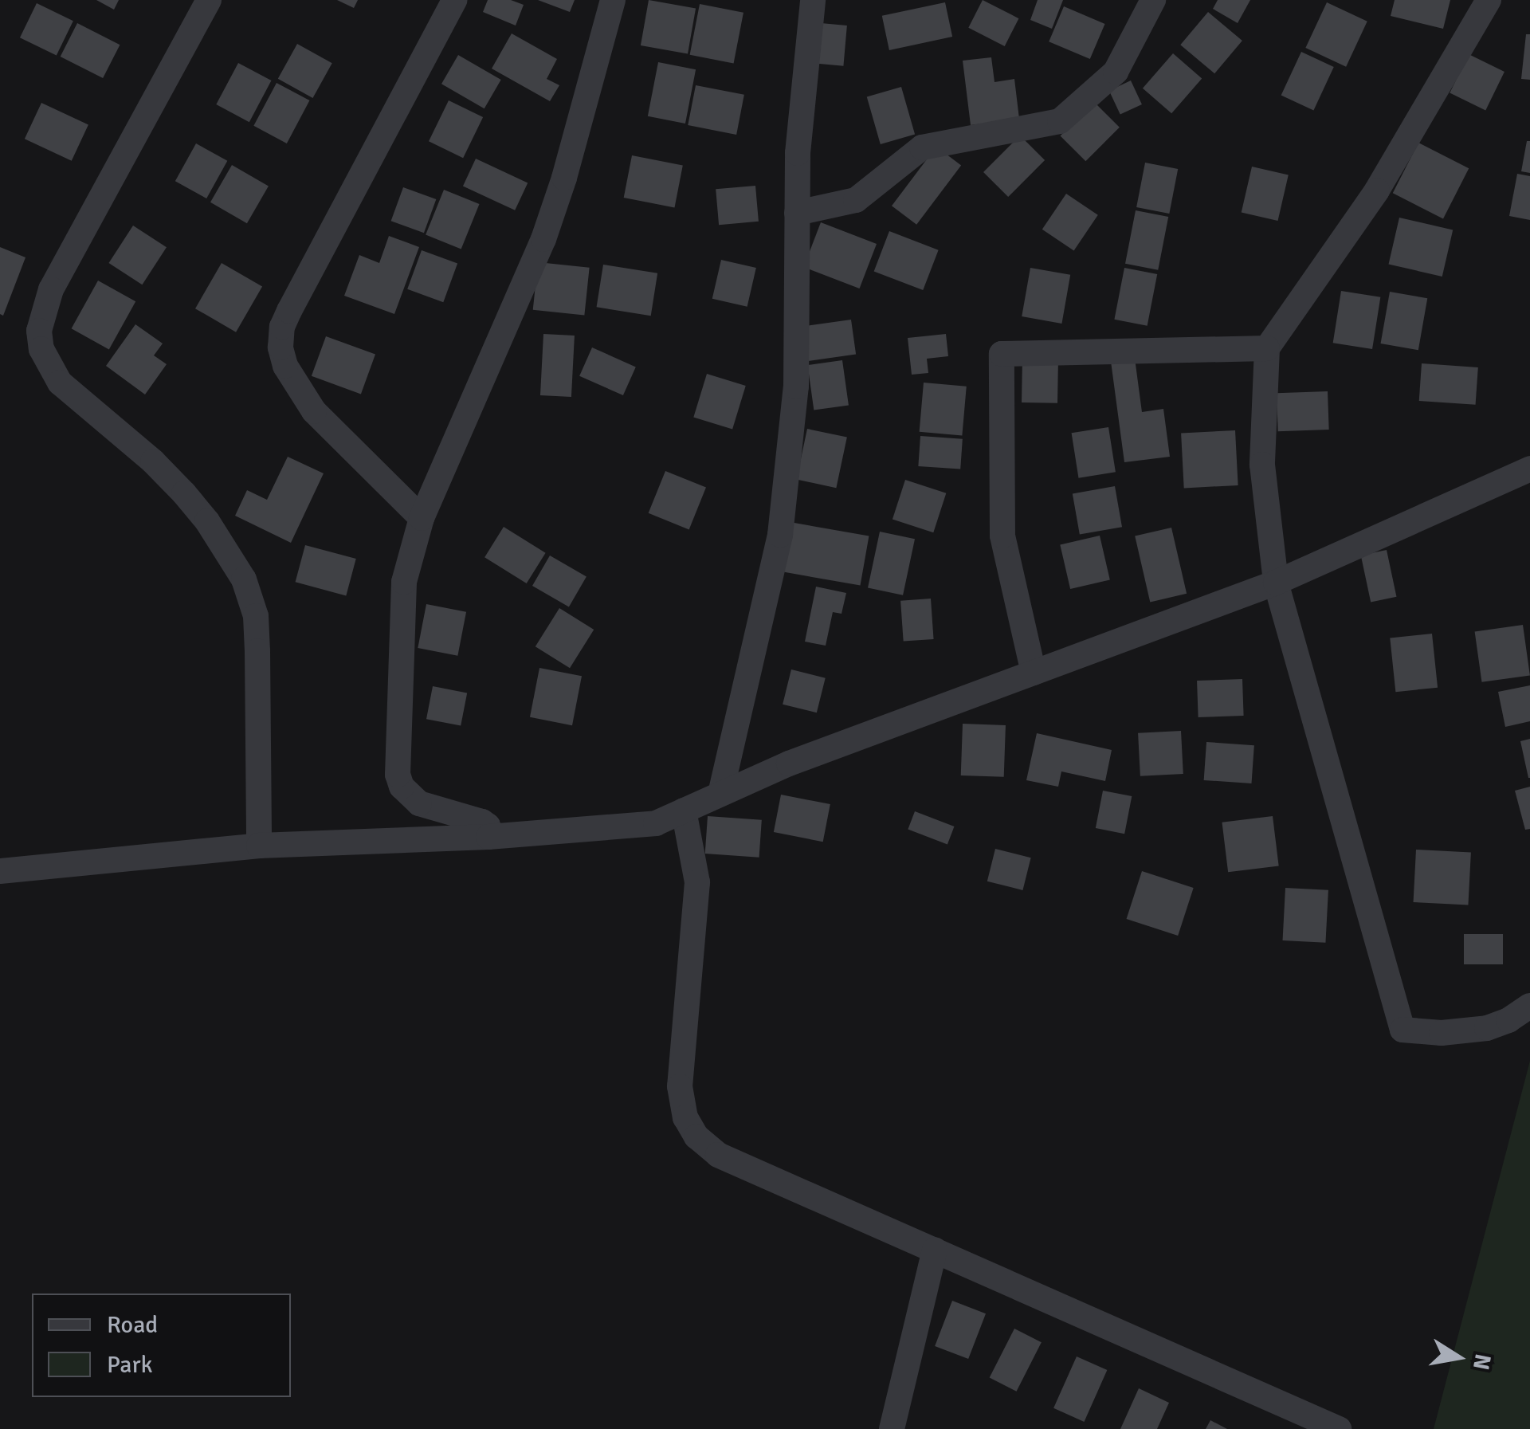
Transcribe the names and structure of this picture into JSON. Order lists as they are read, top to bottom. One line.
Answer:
{"legend":["Road","Park"],"north":"right"}
